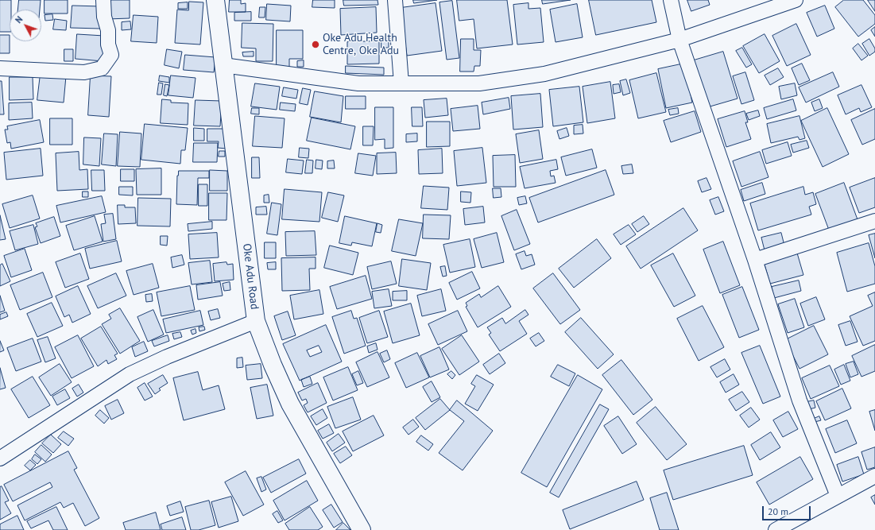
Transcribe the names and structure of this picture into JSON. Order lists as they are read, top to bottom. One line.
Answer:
{"streets":{"street":["Oke Adu Road"]},"places":["Oke Adu Health Centre, Oke Adu"],"scale_bar":"20 m","north":"top left"}
